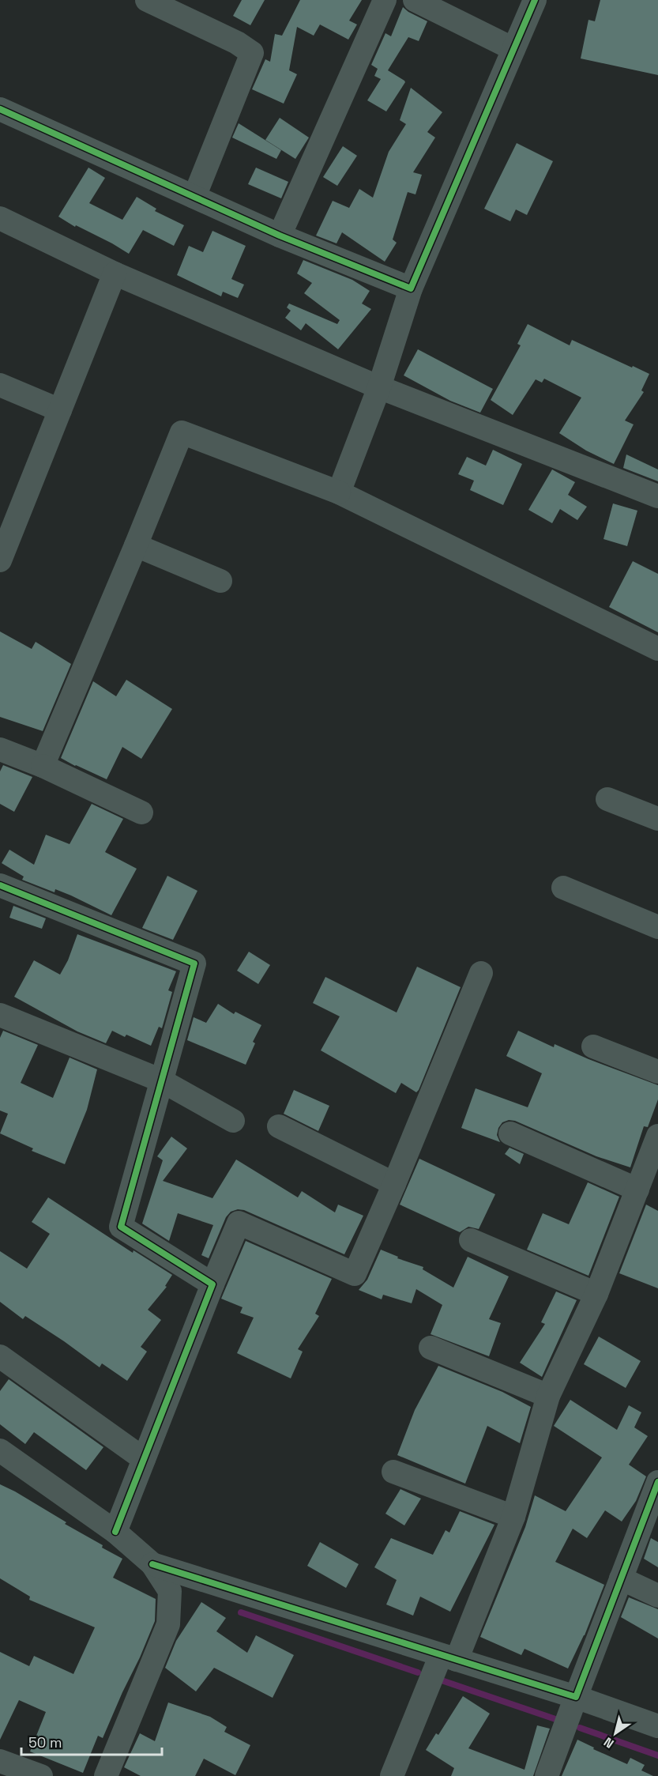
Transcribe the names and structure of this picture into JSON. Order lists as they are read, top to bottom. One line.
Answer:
{"scale_bar":"50 m","north":"bottom left"}
